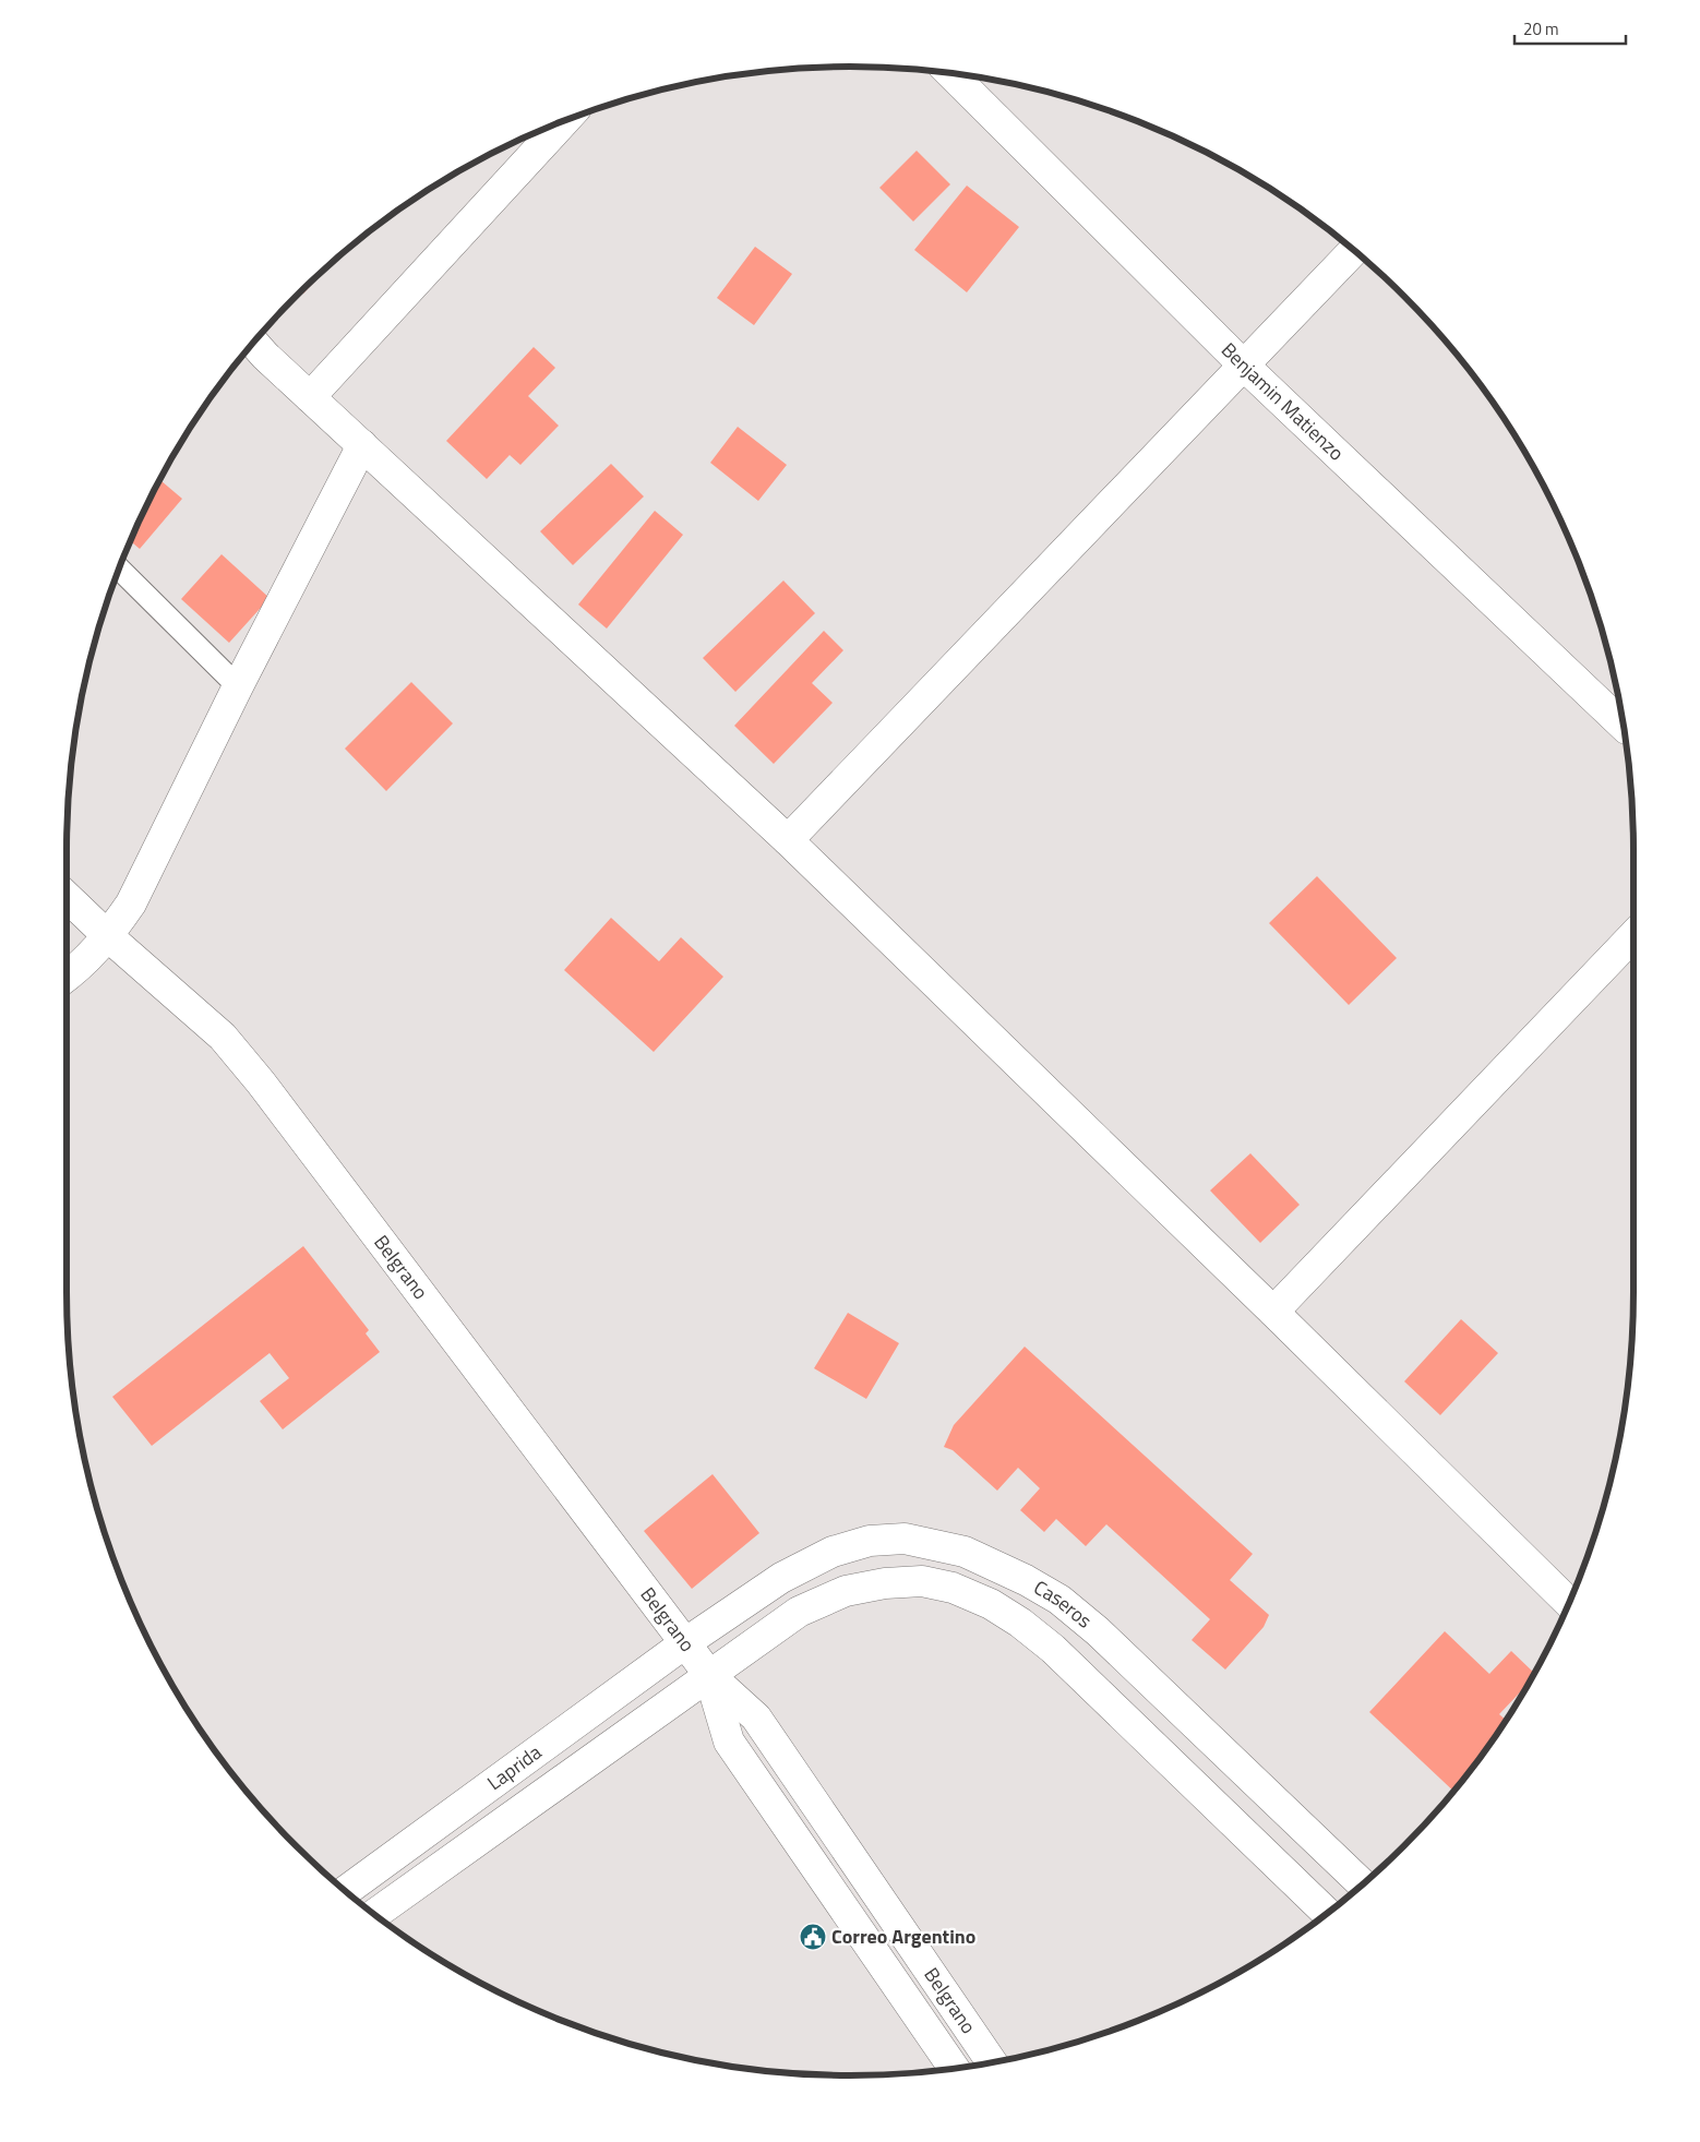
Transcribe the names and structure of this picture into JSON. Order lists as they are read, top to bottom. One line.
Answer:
{"streets":{"street":["Benjamin Matienzo","Belgrano","Caseros","Laprida"]},"crossings":[["Belgrano","Caseros"],["Belgrano","Laprida"],["Caseros","Laprida"]],"places":{"public building":["Correo Argentino"]},"scale_bar":"20 m"}
